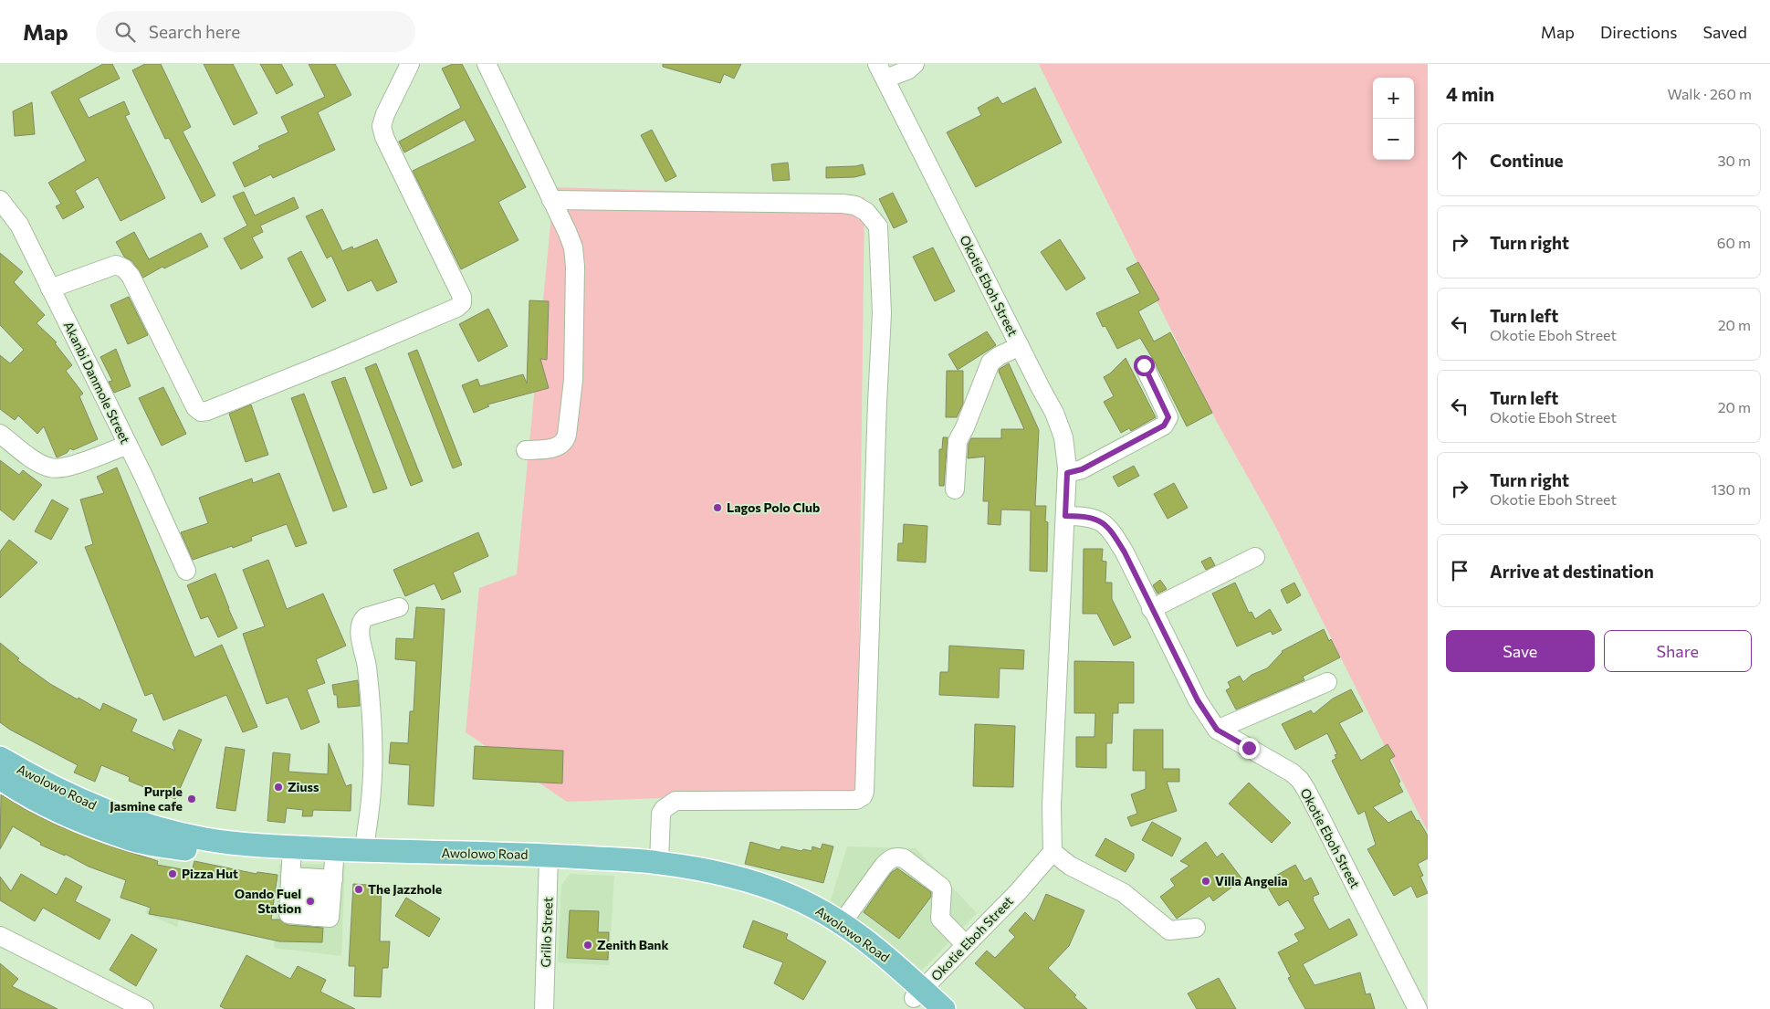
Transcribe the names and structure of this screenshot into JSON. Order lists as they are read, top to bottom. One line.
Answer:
{"streets":{"main road":["Awolowo Road"],"street":["Okotie Eboh Street","Akanbi Danmole Street","Grillo Street"]},"crossings":[["Okotie Eboh Street","Awolowo Road"],["Awolowo Road","Grillo Street"]],"places":["Lagos Polo Club","Ziuss","Purple Jasmine cafe","Pizza Hut","Villa Angelia","The Jazzhole","Oando Fuel Station","Zenith Bank"],"page":{"header":"Map","search":"Search here","nav":["Map","Directions","Saved"],"heading":["4 min","Walk · 260 m"],"map_buttons":["+","−"],"list":[["Continue","30 m"],["Turn right","60 m"],["Turn left","Okotie Eboh Street","20 m"],["Turn left","Okotie Eboh Street","20 m"],["Turn right","Okotie Eboh Street","130 m"],"Arrive at destination"],"buttons":["Save","Share"]}}
